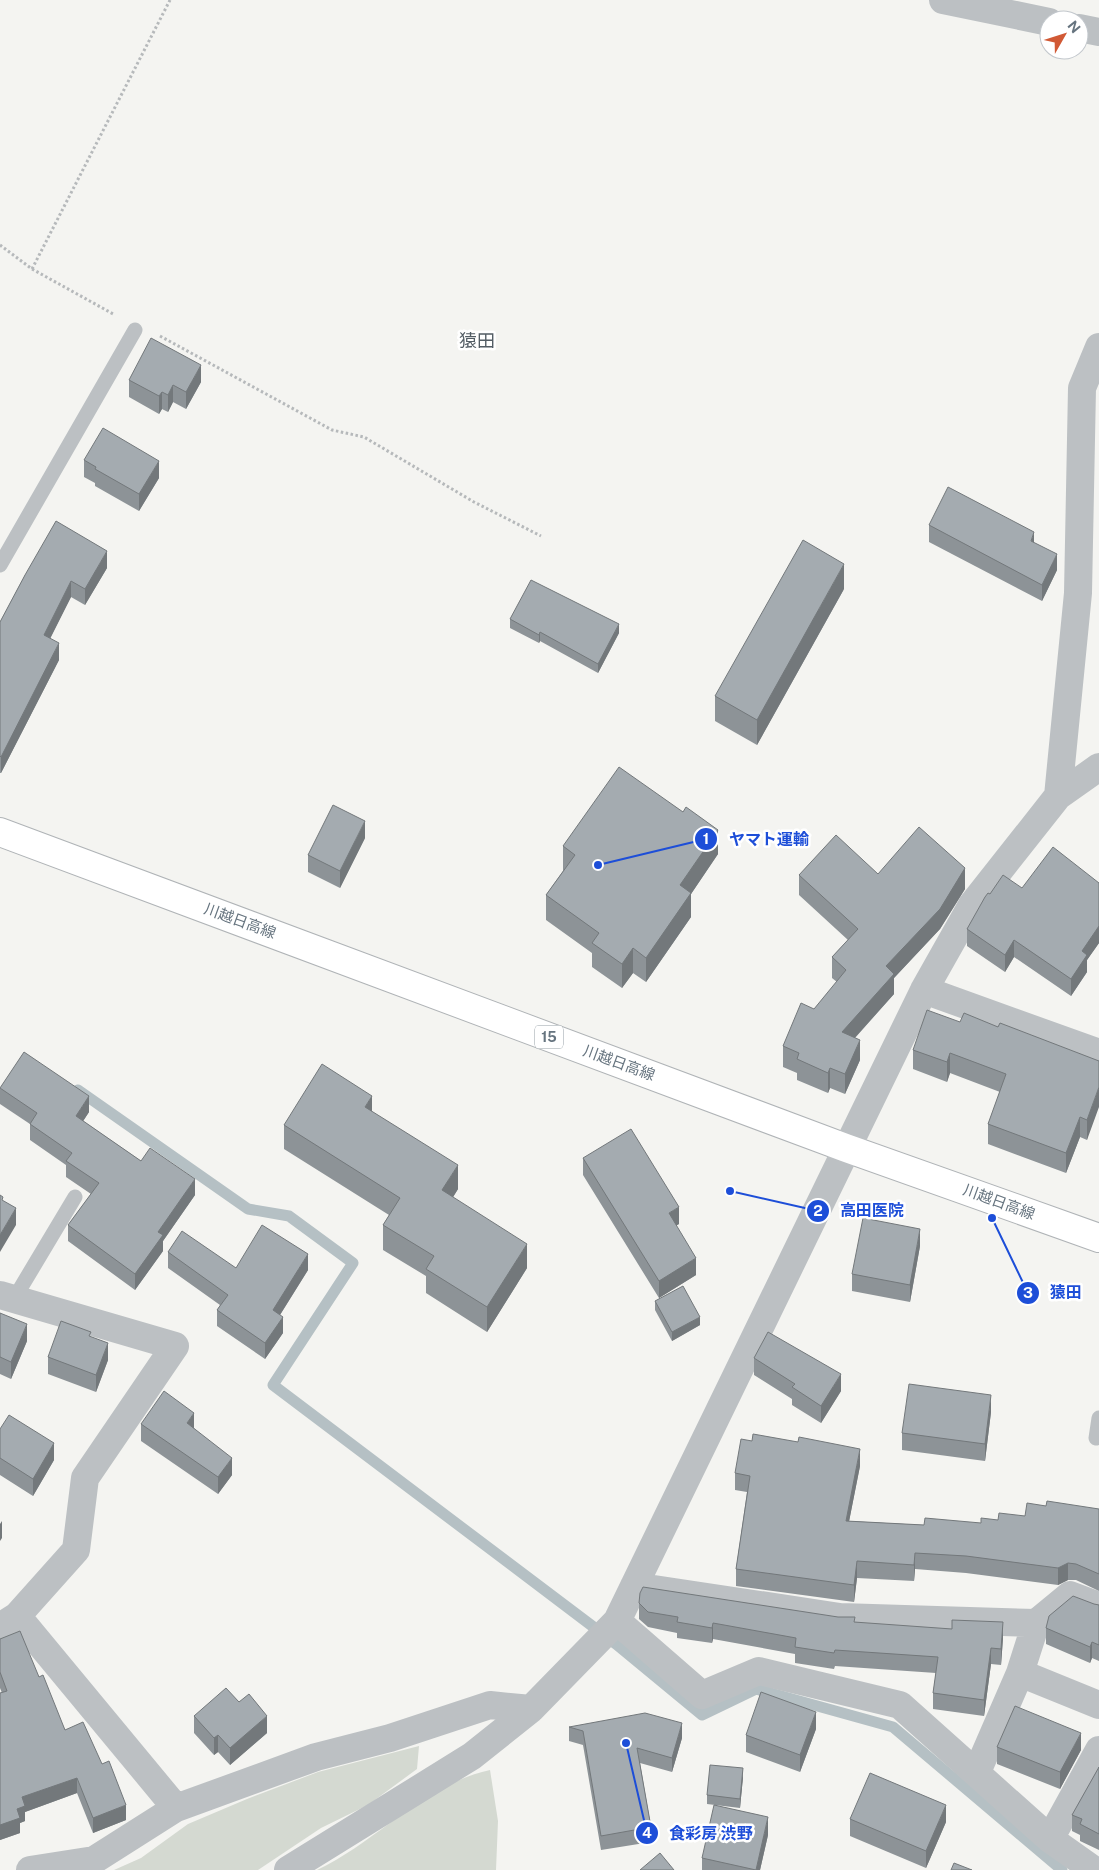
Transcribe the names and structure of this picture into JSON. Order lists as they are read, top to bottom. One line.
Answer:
{"streets":{"main road":["川越日高線","15"]},"districts":["猿田"],"places":["ヤマト運輸","高田医院","猿田","食彩房 渋野"],"north":"top right"}
